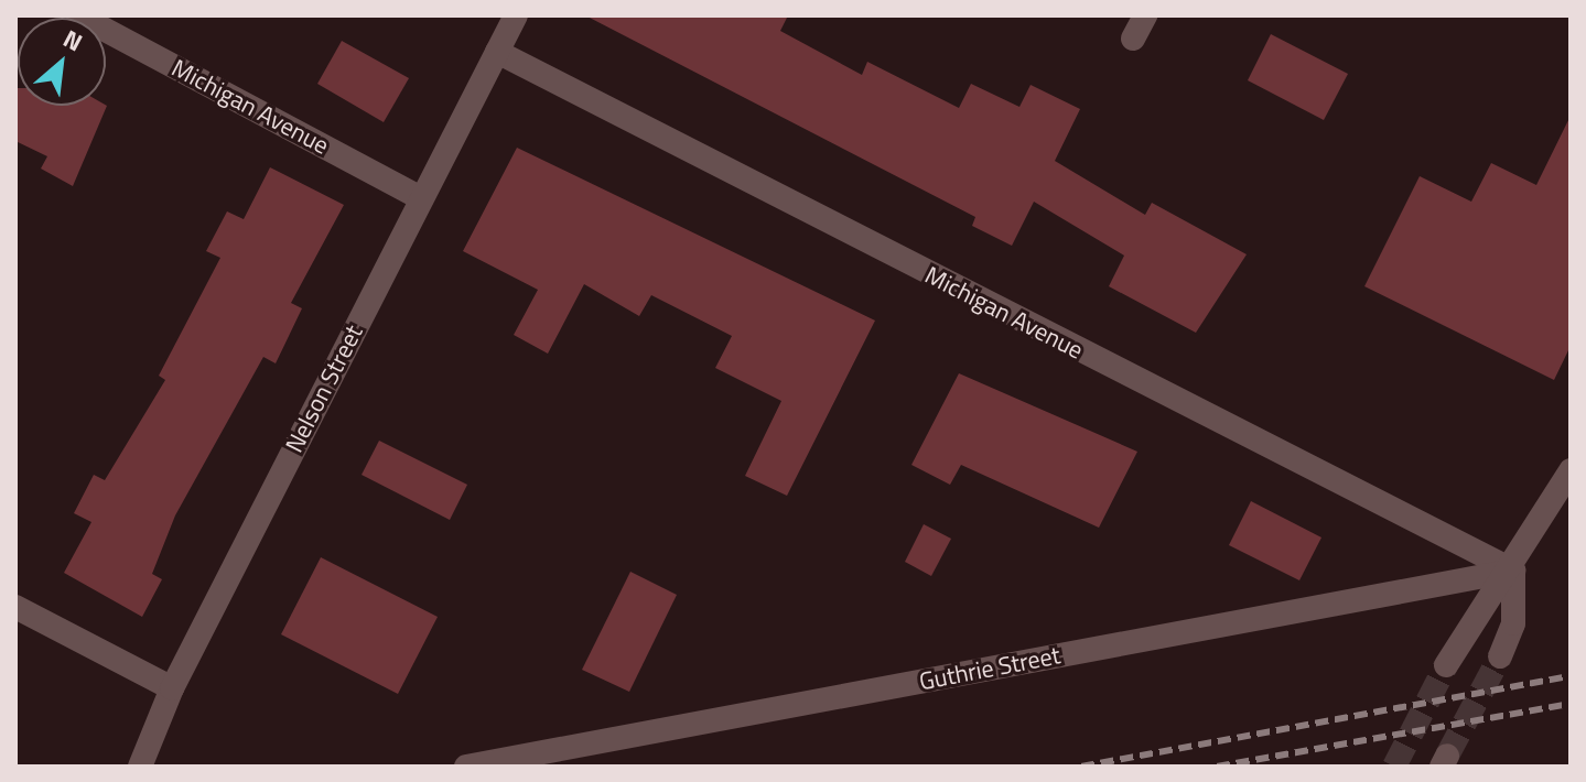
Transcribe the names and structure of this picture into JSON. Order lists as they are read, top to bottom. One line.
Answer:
{"streets":{"street":["Michigan Avenue","Nelson Street","Guthrie Street"]},"crossings":[["Michigan Avenue","Nelson Street"],["Michigan Avenue","Guthrie Street"]],"north":"top right"}
